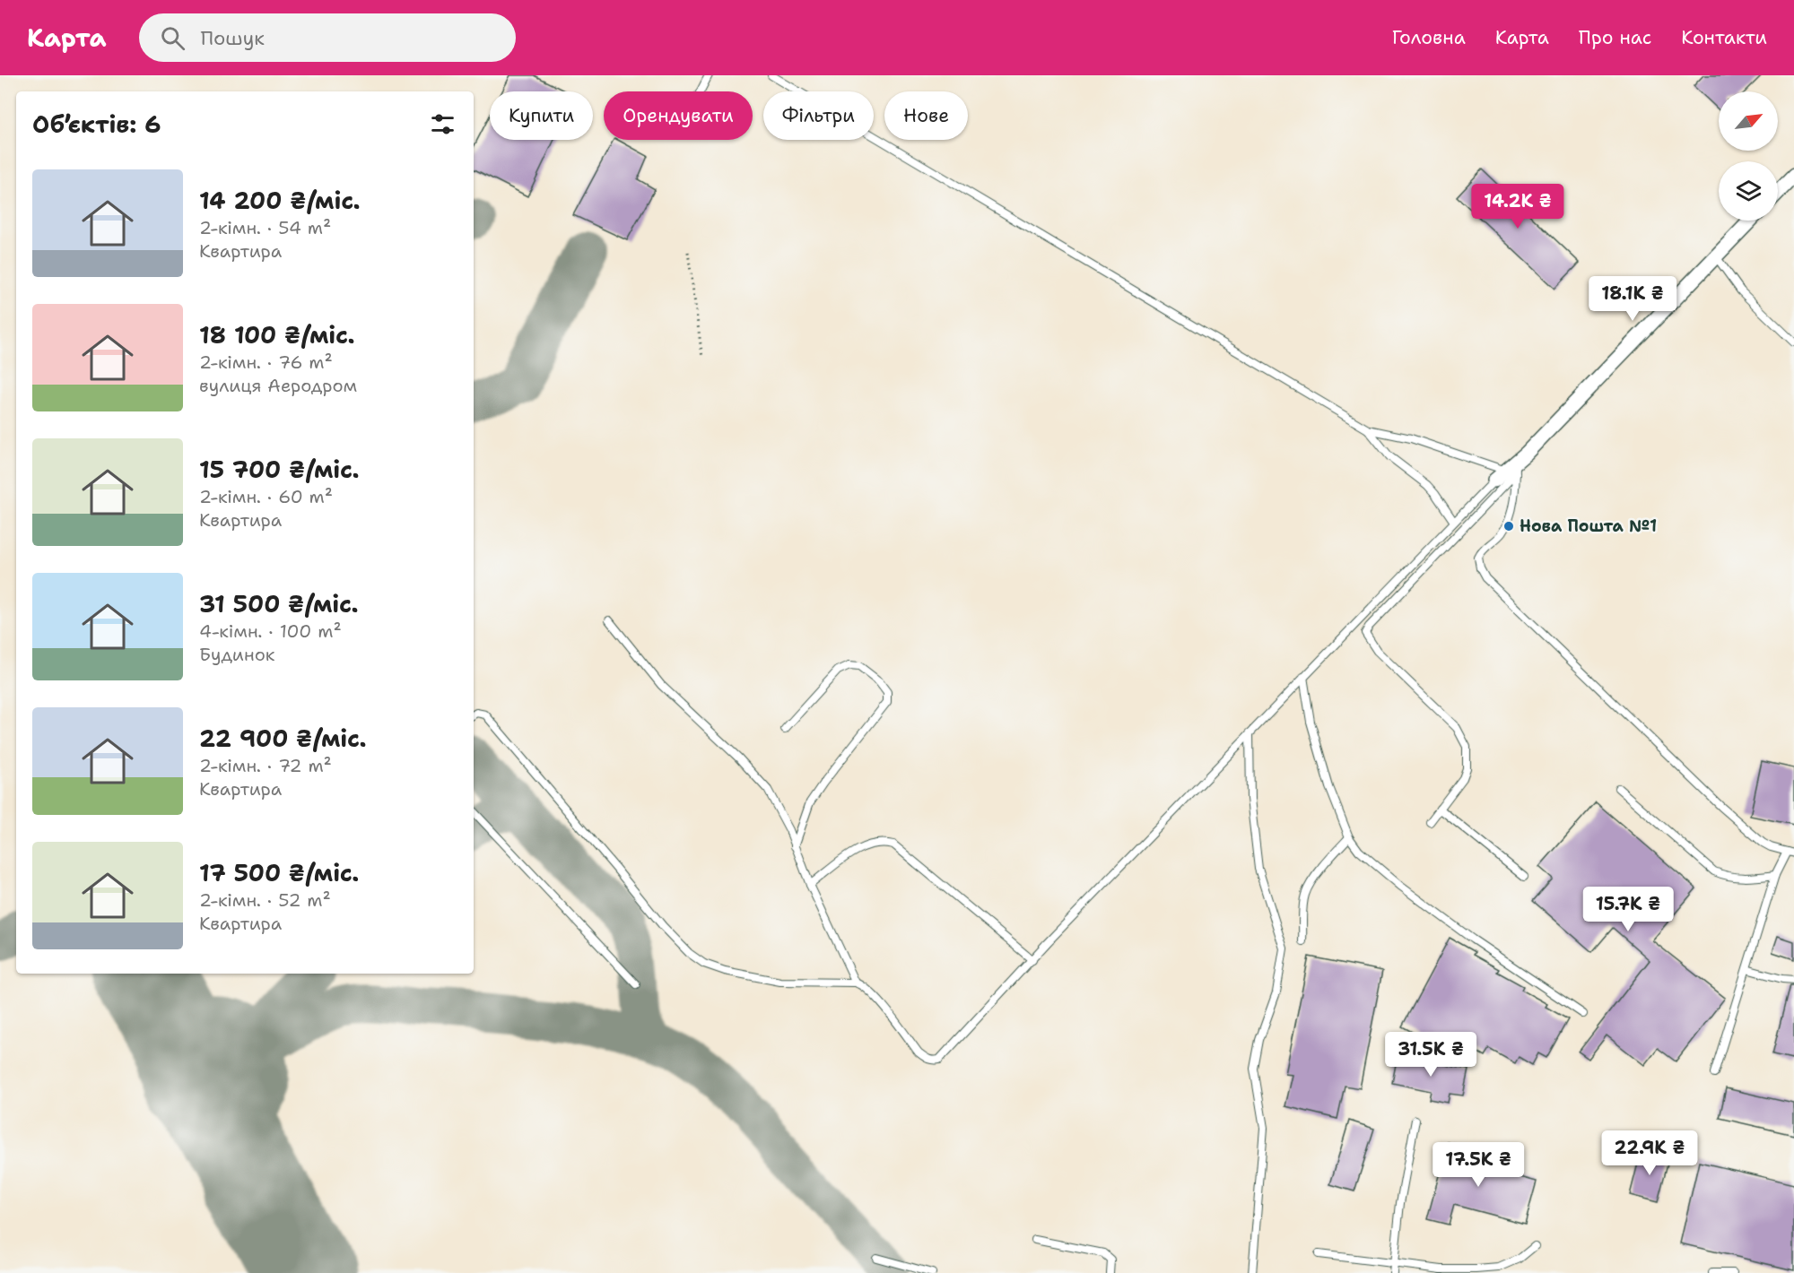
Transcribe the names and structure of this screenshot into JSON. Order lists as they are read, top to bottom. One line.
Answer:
{"places":["Нова Пошта №1"],"north":"top right","page":{"header":"Карта","search":"Пошук","nav":["Головна","Карта","Про нас","Контакти"],"chip":["Купити","Орендувати","Фільтри","Нове"],"heading":"Об’єктів: 6","list":[{"name":"14 200 ₴/міс.","note":"2-кімн. · 54 m² · Квартира"},{"name":"18 100 ₴/міс.","note":"2-кімн. · 76 m² · вулиця Аеродром"},{"name":"15 700 ₴/міс.","note":"2-кімн. · 60 m² · Квартира"},{"name":"31 500 ₴/міс.","note":"4-кімн. · 100 m² · Будинок"},{"name":"22 900 ₴/міс.","note":"2-кімн. · 72 m² · Квартира"},{"name":"17 500 ₴/міс.","note":"2-кімн. · 52 m² · Квартира"}],"price":["14.2K ₴","18.1K ₴","15.7K ₴","31.5K ₴","22.9K ₴","17.5K ₴"]}}
